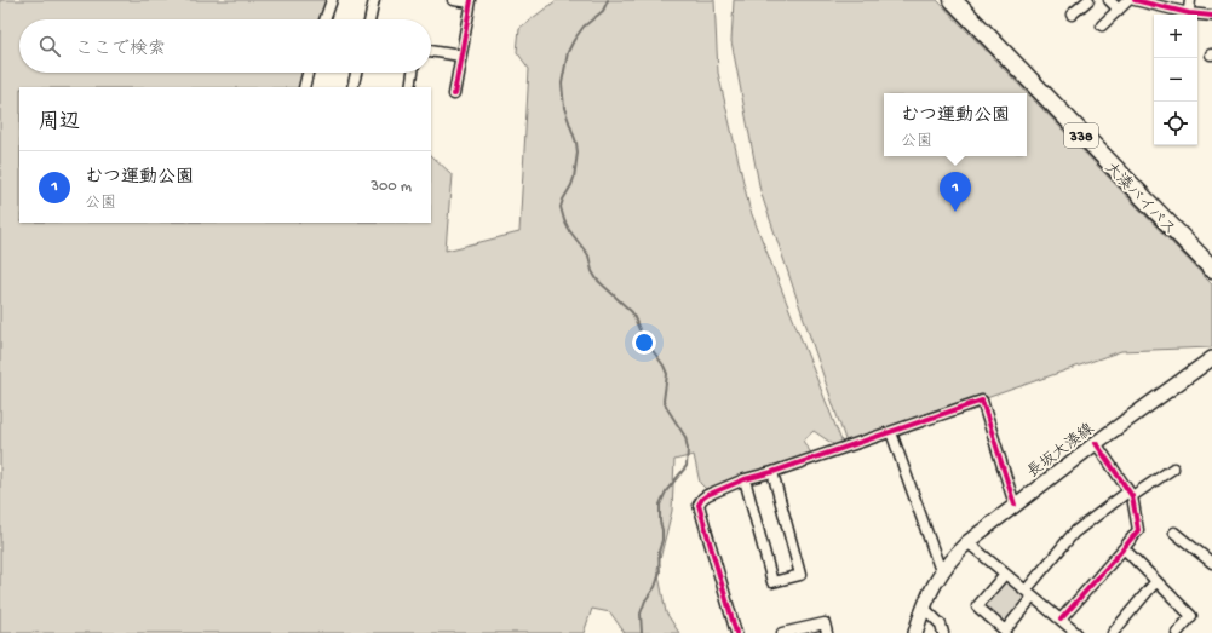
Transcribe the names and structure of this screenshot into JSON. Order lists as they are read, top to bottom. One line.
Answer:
{"streets":{"highway":["338","大湊バイパス"],"main road":["長坂大湊線"]},"page":{"map_buttons":["+","−"],"search":"ここで検索","heading":"周辺","popup":["むつ運動公園","公園"],"list":[{"mark":"1","name":"むつ運動公園","note":"公園","value":"300 m"}],"pins":"1"}}
